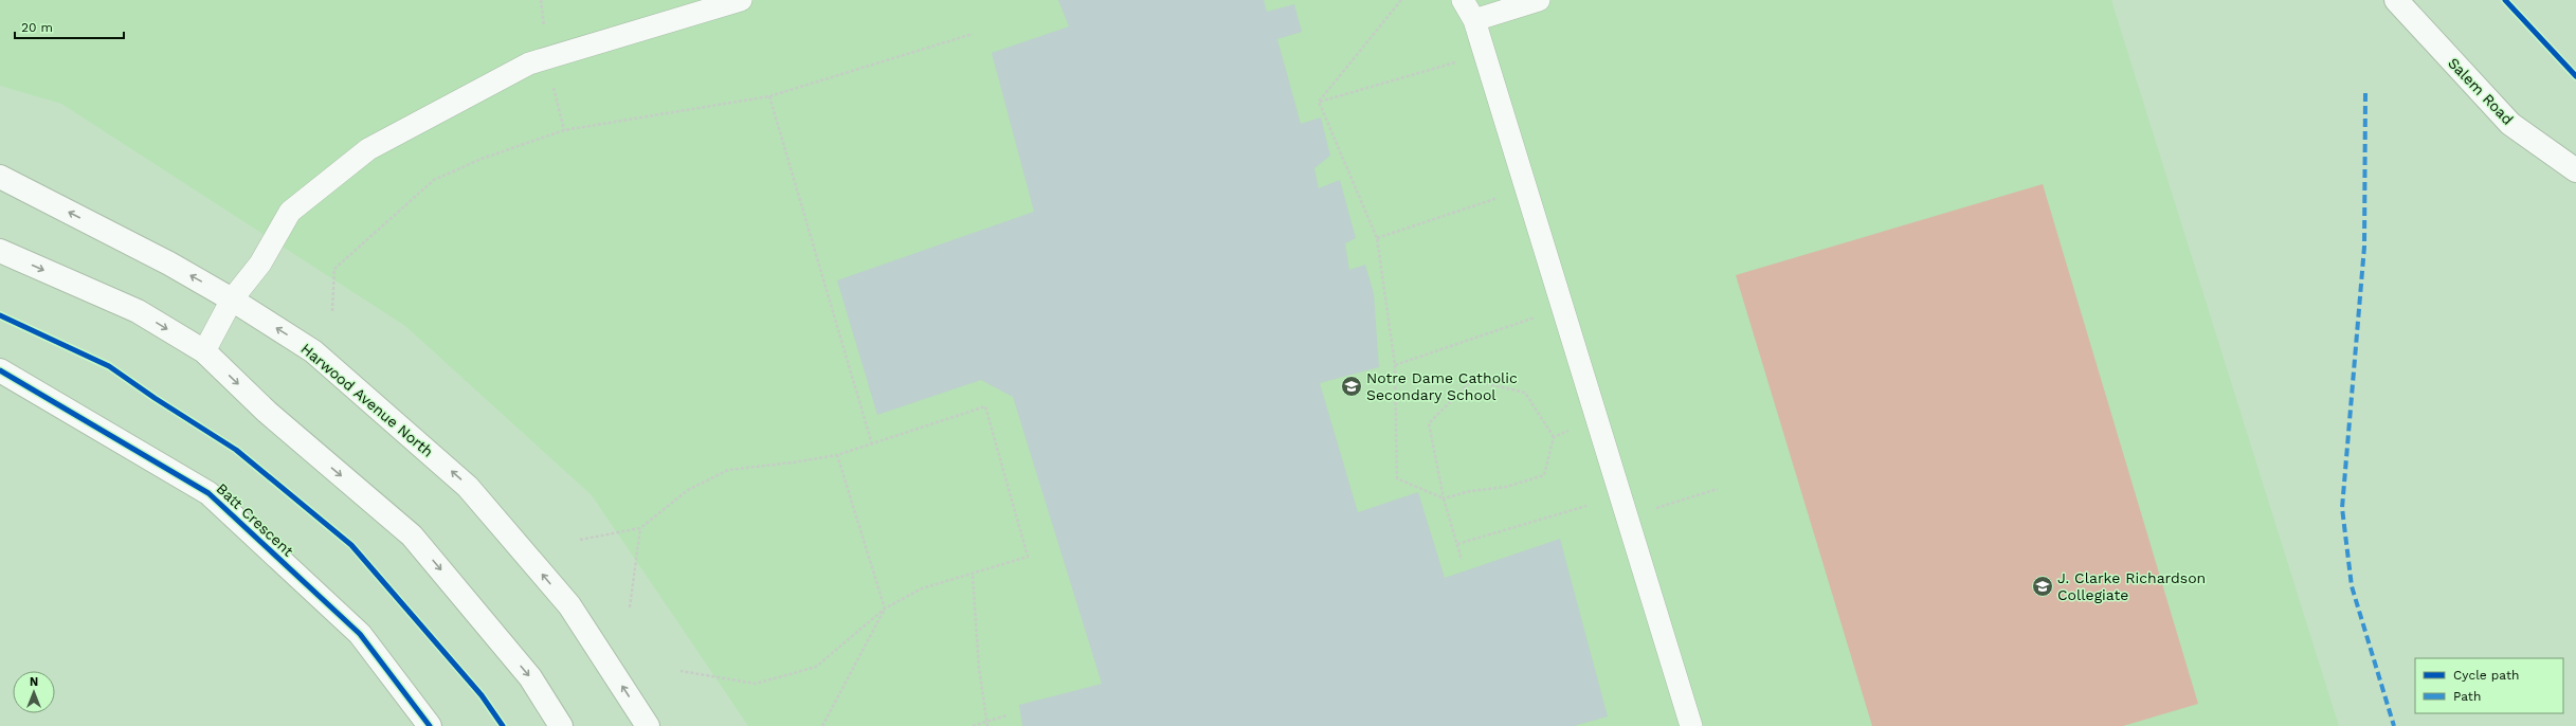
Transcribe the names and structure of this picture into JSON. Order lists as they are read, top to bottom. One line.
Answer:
{"streets":{"main road":["Salem Road","Harwood Avenue North","Batt Crescent"]},"places":{"school or university":["Notre Dame Catholic Secondary School","J. Clarke Richardson Collegiate"]},"legend":["Cycle path","Path"],"scale_bar":"20 m","north":"top"}
